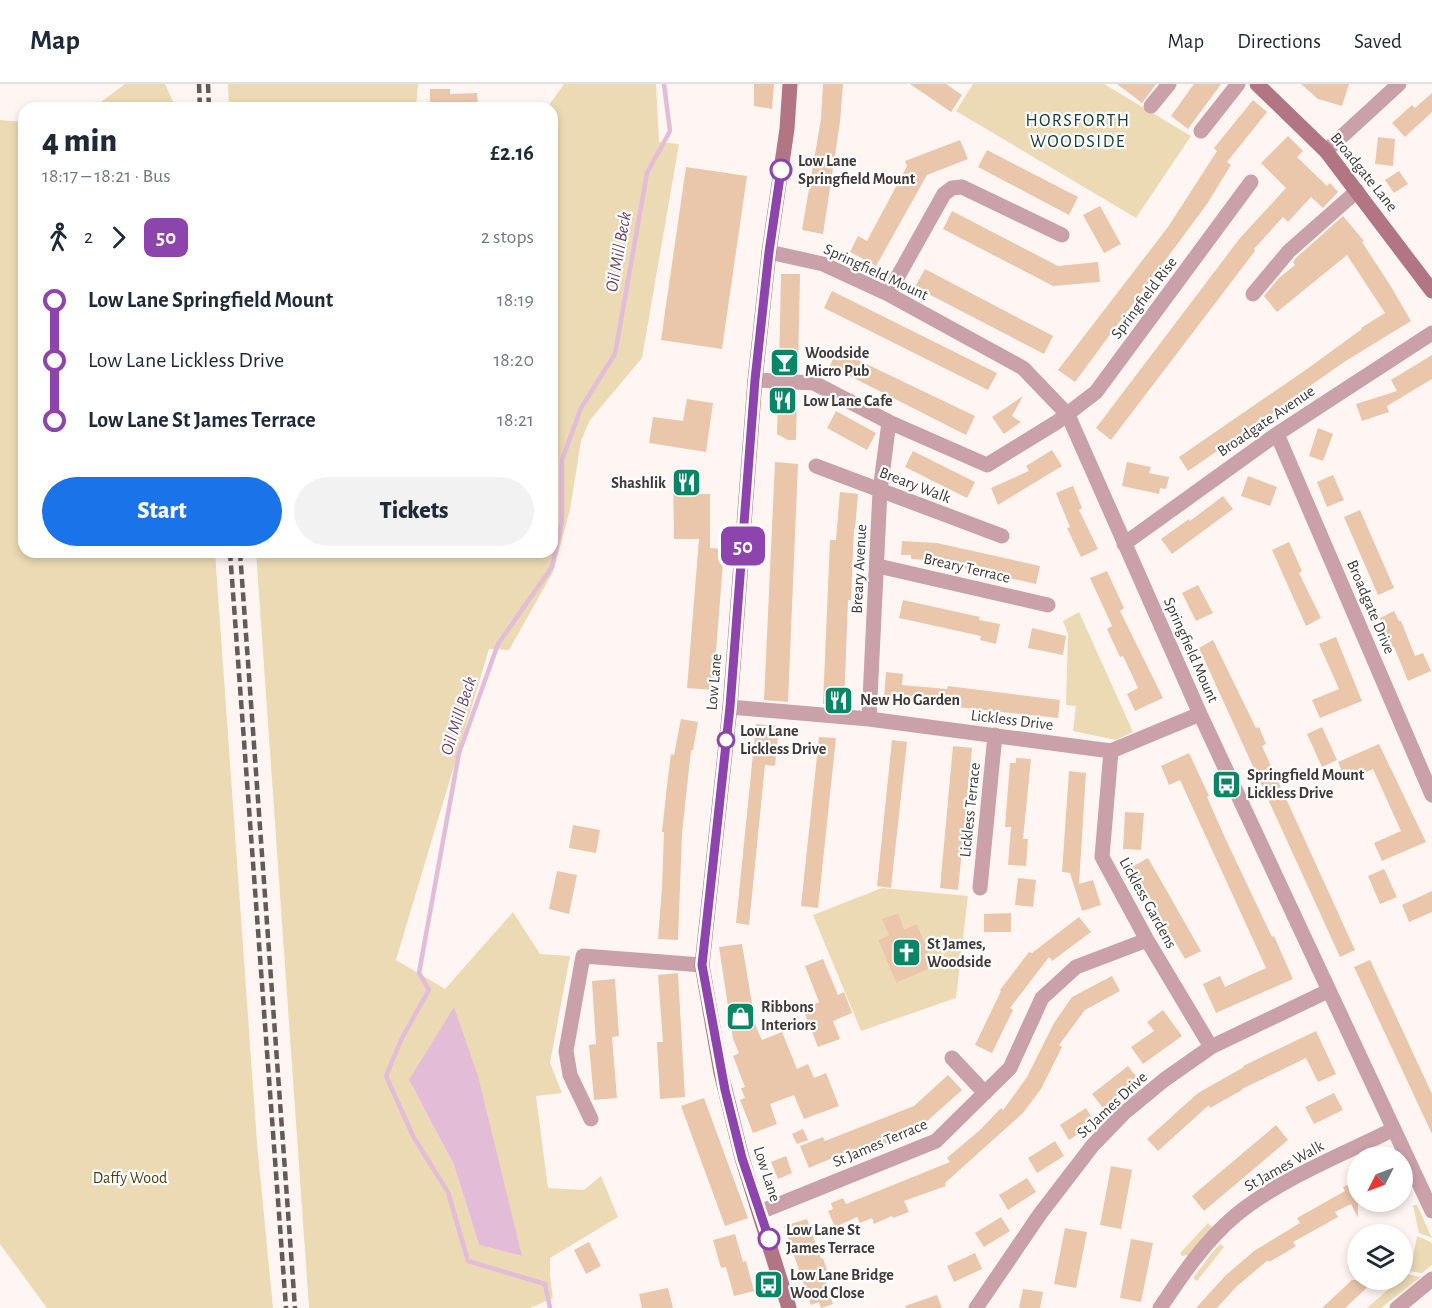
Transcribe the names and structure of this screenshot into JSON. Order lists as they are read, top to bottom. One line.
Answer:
{"streets":{"street":["Broadgate Lane","Springfield Mount","Springfield Rise","Broadgate Avenue","Breary Walk","Breary Terrace","Breary Avenue","Broadgate Drive","Low Lane","Lickless Drive","Lickless Terrace","Lickless Gardens","St James Drive","St James Terrace","St James Walk"]},"crossings":[["Springfield Mount","Springfield Rise"],["Springfield Mount","Broadgate Avenue"],["Springfield Mount","Low Lane"],["Springfield Mount","St James Drive"],["Springfield Mount","St James Walk"],["Springfield Rise","Breary Avenue"],["Broadgate Avenue","Broadgate Drive"],["Breary Walk","Breary Avenue"],["Breary Terrace","Breary Avenue"],["Breary Avenue","Lickless Drive"],["Low Lane","Lickless Drive"],["Low Lane","St James Terrace"],["Lickless Drive","Lickless Terrace"],["Lickless Drive","Lickless Gardens"],["Lickless Gardens","St James Drive"],["Lickless Gardens","St James Terrace"]],"districts":["HORSFORTH WOODSIDE"],"water":["Oil Mill Beck"],"parks":["Daffy Wood"],"places":{"other":["Low Lane Springfield Mount","Low Lane Lickless Drive","Low Lane St James Terrace"],"bar":["Woodside Micro Pub"],"restaurant":["Low Lane Cafe","Shashlik","New Ho Garden"],"bus stop":["Springfield Mount Lickless Drive","Low Lane Bridge Wood Close"],"church":["St James, Woodside"],"shop":["Ribbons Interiors"]},"lines":["bus line 50"],"north":"bottom left","page":{"header":"Map","nav":["Map","Directions","Saved"],"on_map":"50","heading":["4 min","18:17 – 18:21 · Bus","£2.16"],"legs":["2","50","2 stops"],"list":[{"name":"Low Lane Springfield Mount","value":"18:19"},{"name":"Low Lane Lickless Drive","value":"18:20"},{"name":"Low Lane St James Terrace","value":"18:21"}],"buttons":["Start","Tickets"]}}
